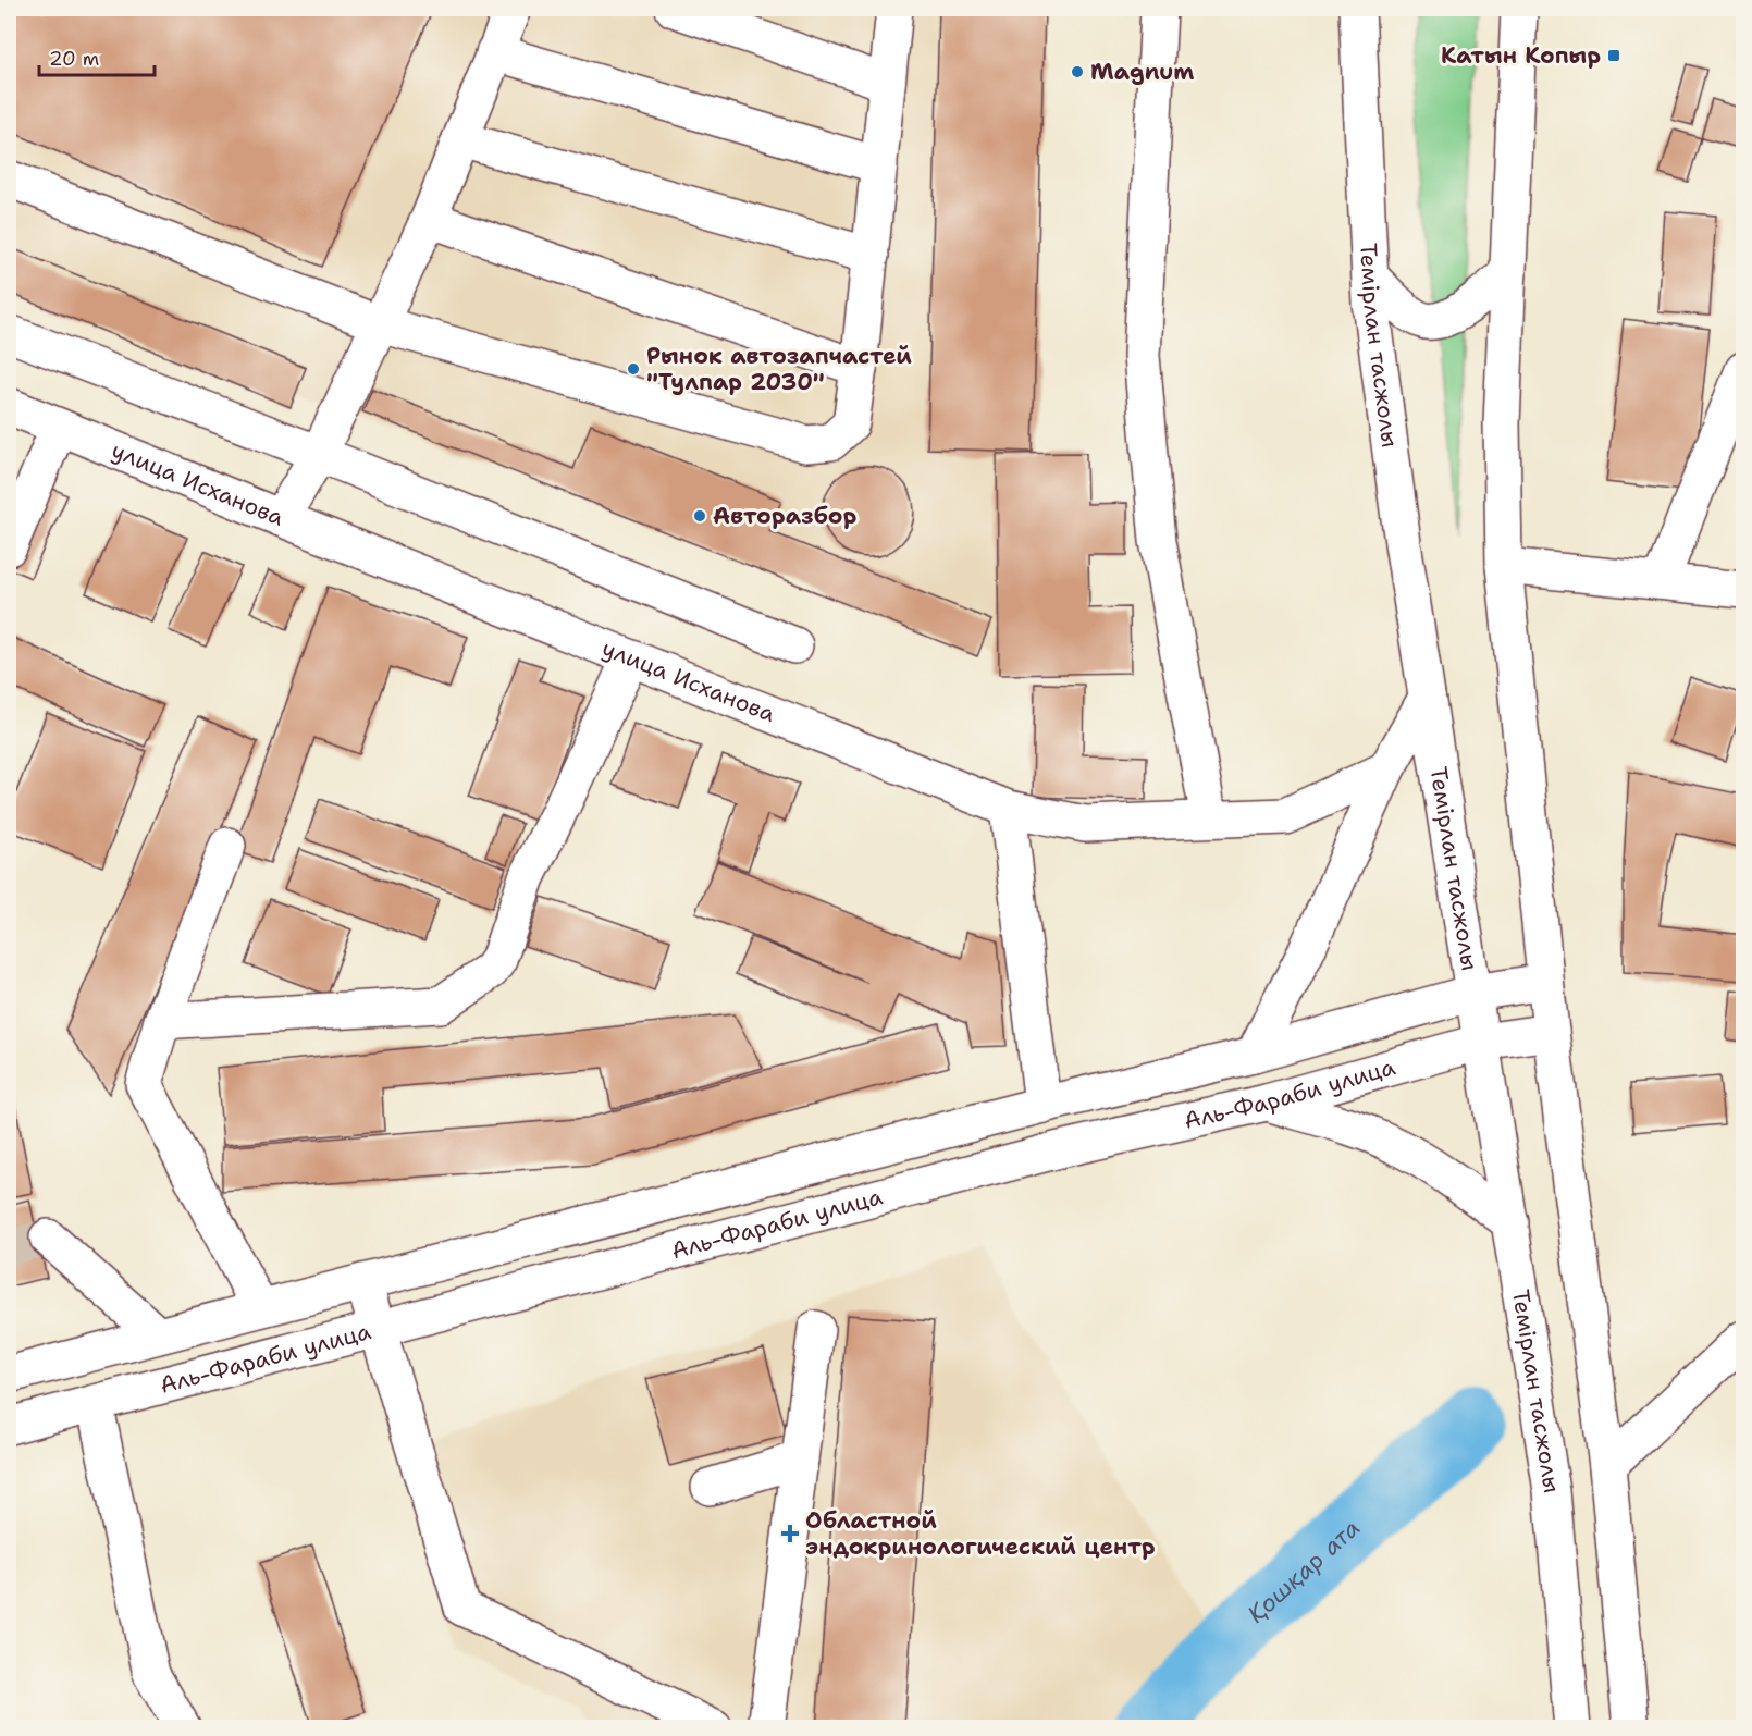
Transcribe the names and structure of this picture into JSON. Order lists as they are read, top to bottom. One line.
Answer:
{"streets":{"main road":["Темірлан тасжолы","улица Исханова","Аль-Фараби улица"]},"crossings":[["Темірлан тасжолы","Аль-Фараби улица"]],"water":["Қошқар ата"],"places":{"transit":["Катын Копыр"],"other":["Magnum","Рынок автозапчастей \"Тулпар 2030\"","Авторазбор"],"health":["Областной эндокринологический центр"]},"scale_bar":"20 m"}
